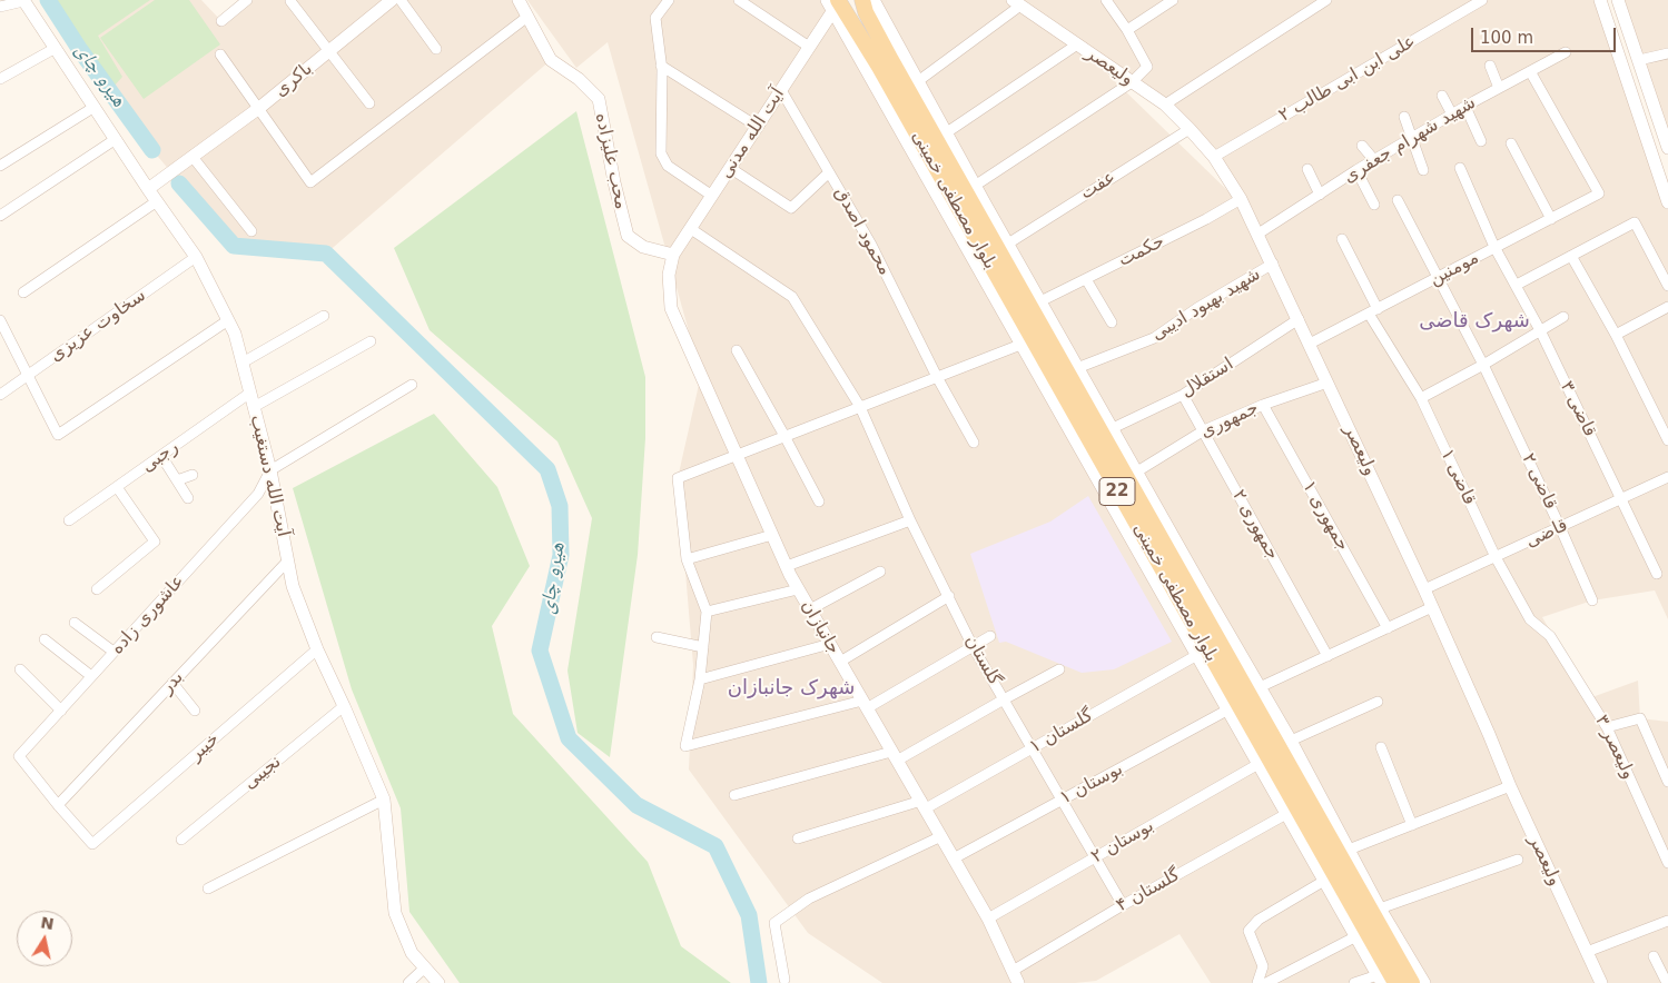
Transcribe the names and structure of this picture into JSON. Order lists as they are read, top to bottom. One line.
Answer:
{"streets":{"main road":["ولیعصر","باکری","آیت‌ الله مدنی","محب علیزاده","بلوار مصطفی خمینی","آیت الله دستغیب","22","جانبازان"],"street":["علی ابن ابی طالب ۲","شهید شهرام جعفری","عفت","محمود اصدق","حکمت","مومنین","شهید بهبود ادیبی","سخاوت عزیزی","استقلال","قاضی ۳","جمهوری","رجبی","قاضی ۱","قاضی ۲","جمهوری ۱","جمهوری ۲","قاضی","عاشوری زاده","گلستان","بدر","گلستان ۱","خیبر","ولیعصر ۳","نجیبی","بوستان ۱","بوستان ۲","گلستان ۴"]},"crossings":[["ولیعصر","علی ابن ابی طالب ۲"],["ولیعصر","شهید شهرام جعفری"],["ولیعصر","عفت"],["ولیعصر","حکمت"],["ولیعصر","مومنین"],["ولیعصر","شهید بهبود ادیبی"],["ولیعصر","استقلال"],["ولیعصر","جمهوری"],["ولیعصر","قاضی"],["باکری","آیت الله دستغیب"],["آیت‌ الله مدنی","محب علیزاده"],["آیت‌ الله مدنی","بلوار مصطفی خمینی"],["آیت‌ الله مدنی","محمود اصدق"],["آیت‌ الله مدنی","جانبازان"],["آیت‌ الله مدنی","گلستان"],["شهید شهرام جعفری","مومنین"],["محب علیزاده","جانبازان"],["مومنین","قاضی ۳"],["مومنین","قاضی ۱"],["مومنین","قاضی ۲"],["سخاوت عزیزی","آیت الله دستغیب"],["استقلال","جمهوری ۲"],["قاضی ۳","قاضی"],["جمهوری","جمهوری ۱"],["جمهوری","جمهوری ۲"],["رجبی","آیت الله دستغیب"],["آیت الله دستغیب","عاشوری زاده"],["آیت الله دستغیب","بدر"],["آیت الله دستغیب","خیبر"],["آیت الله دستغیب","نجیبی"],["قاضی ۱","قاضی"],["قاضی ۱","ولیعصر ۳"],["قاضی ۲","قاضی"],["عاشوری زاده","بدر"],["عاشوری زاده","خیبر"],["جانبازان","گلستان ۱"],["جانبازان","بوستان ۱"],["جانبازان","بوستان ۲"],["جانبازان","گلستان ۴"],["گلستان","گلستان ۱"],["گلستان","بوستان ۱"],["گلستان","بوستان ۲"],["گلستان","گلستان ۴"],["بدر","خیبر"]],"districts":["شهرک قاضی","شهرک جانبازان"],"water":["هیرو چای"],"scale_bar":"100 m","north":"top"}
